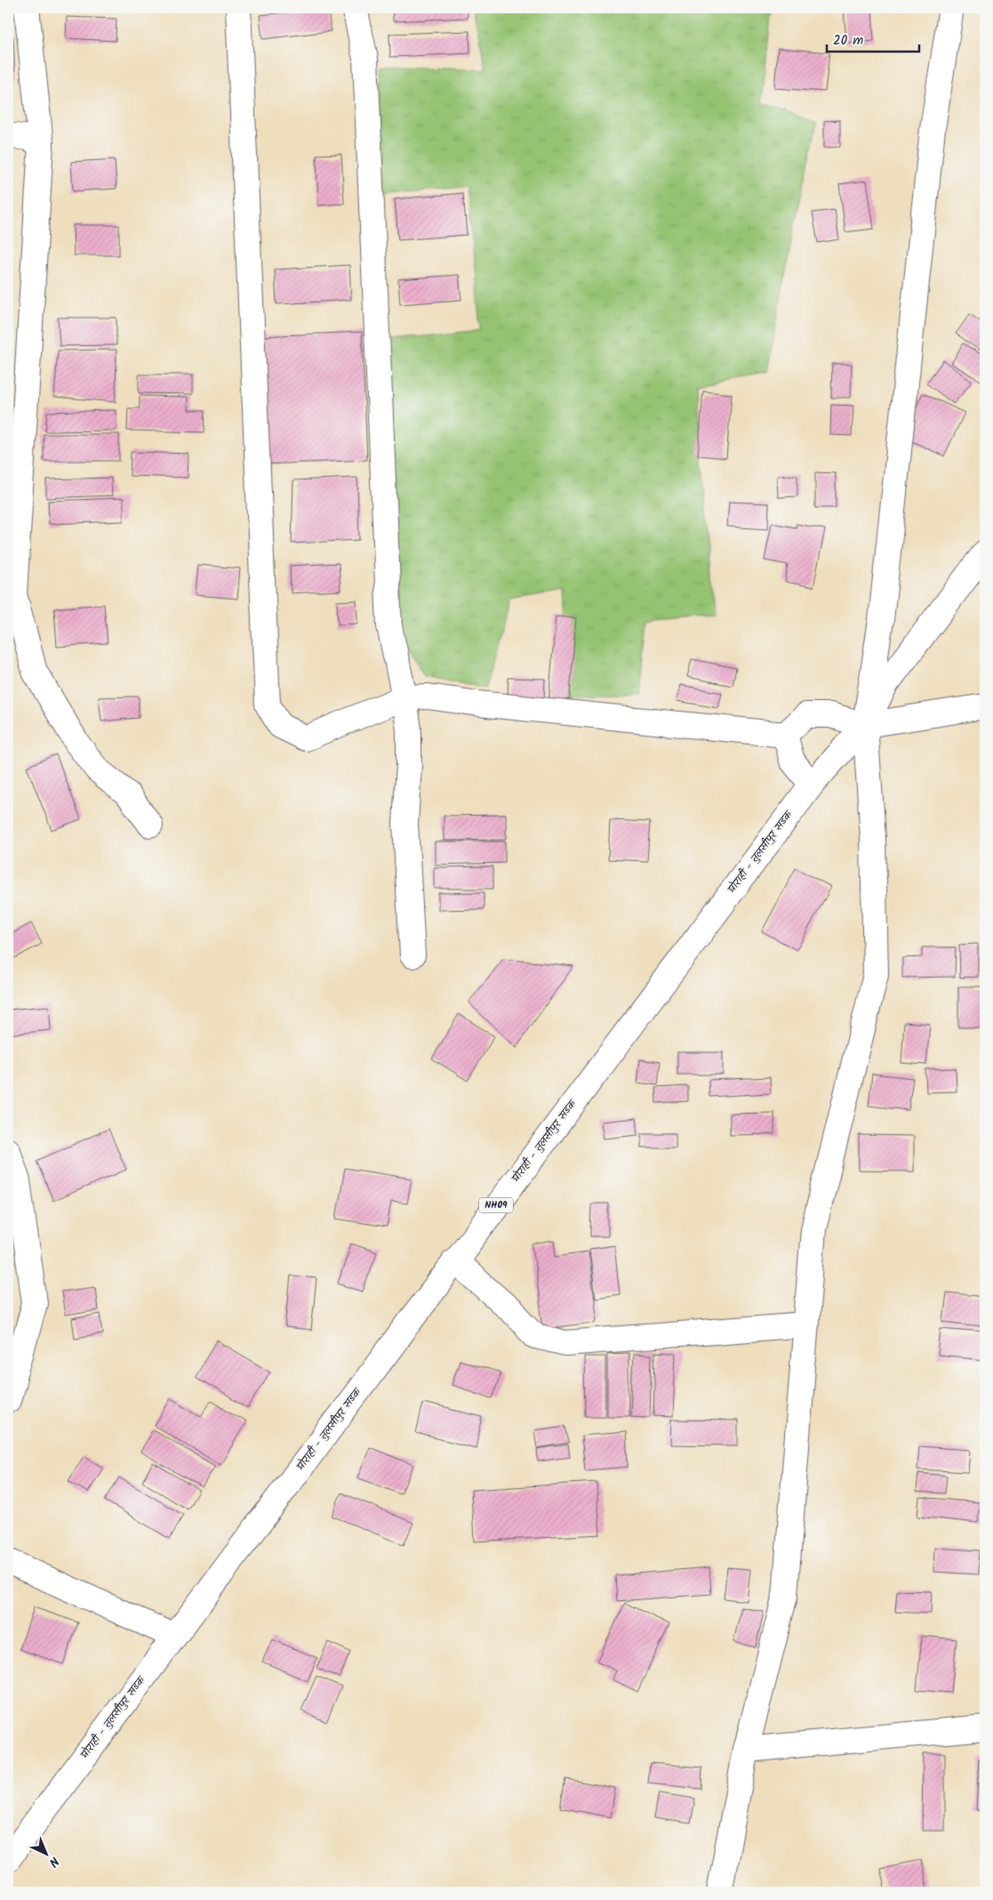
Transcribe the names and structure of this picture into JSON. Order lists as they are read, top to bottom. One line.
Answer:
{"streets":{"street":["घोराही - तुलसीपुर सडक","NH09"]},"scale_bar":"20 m","north":"bottom right"}
